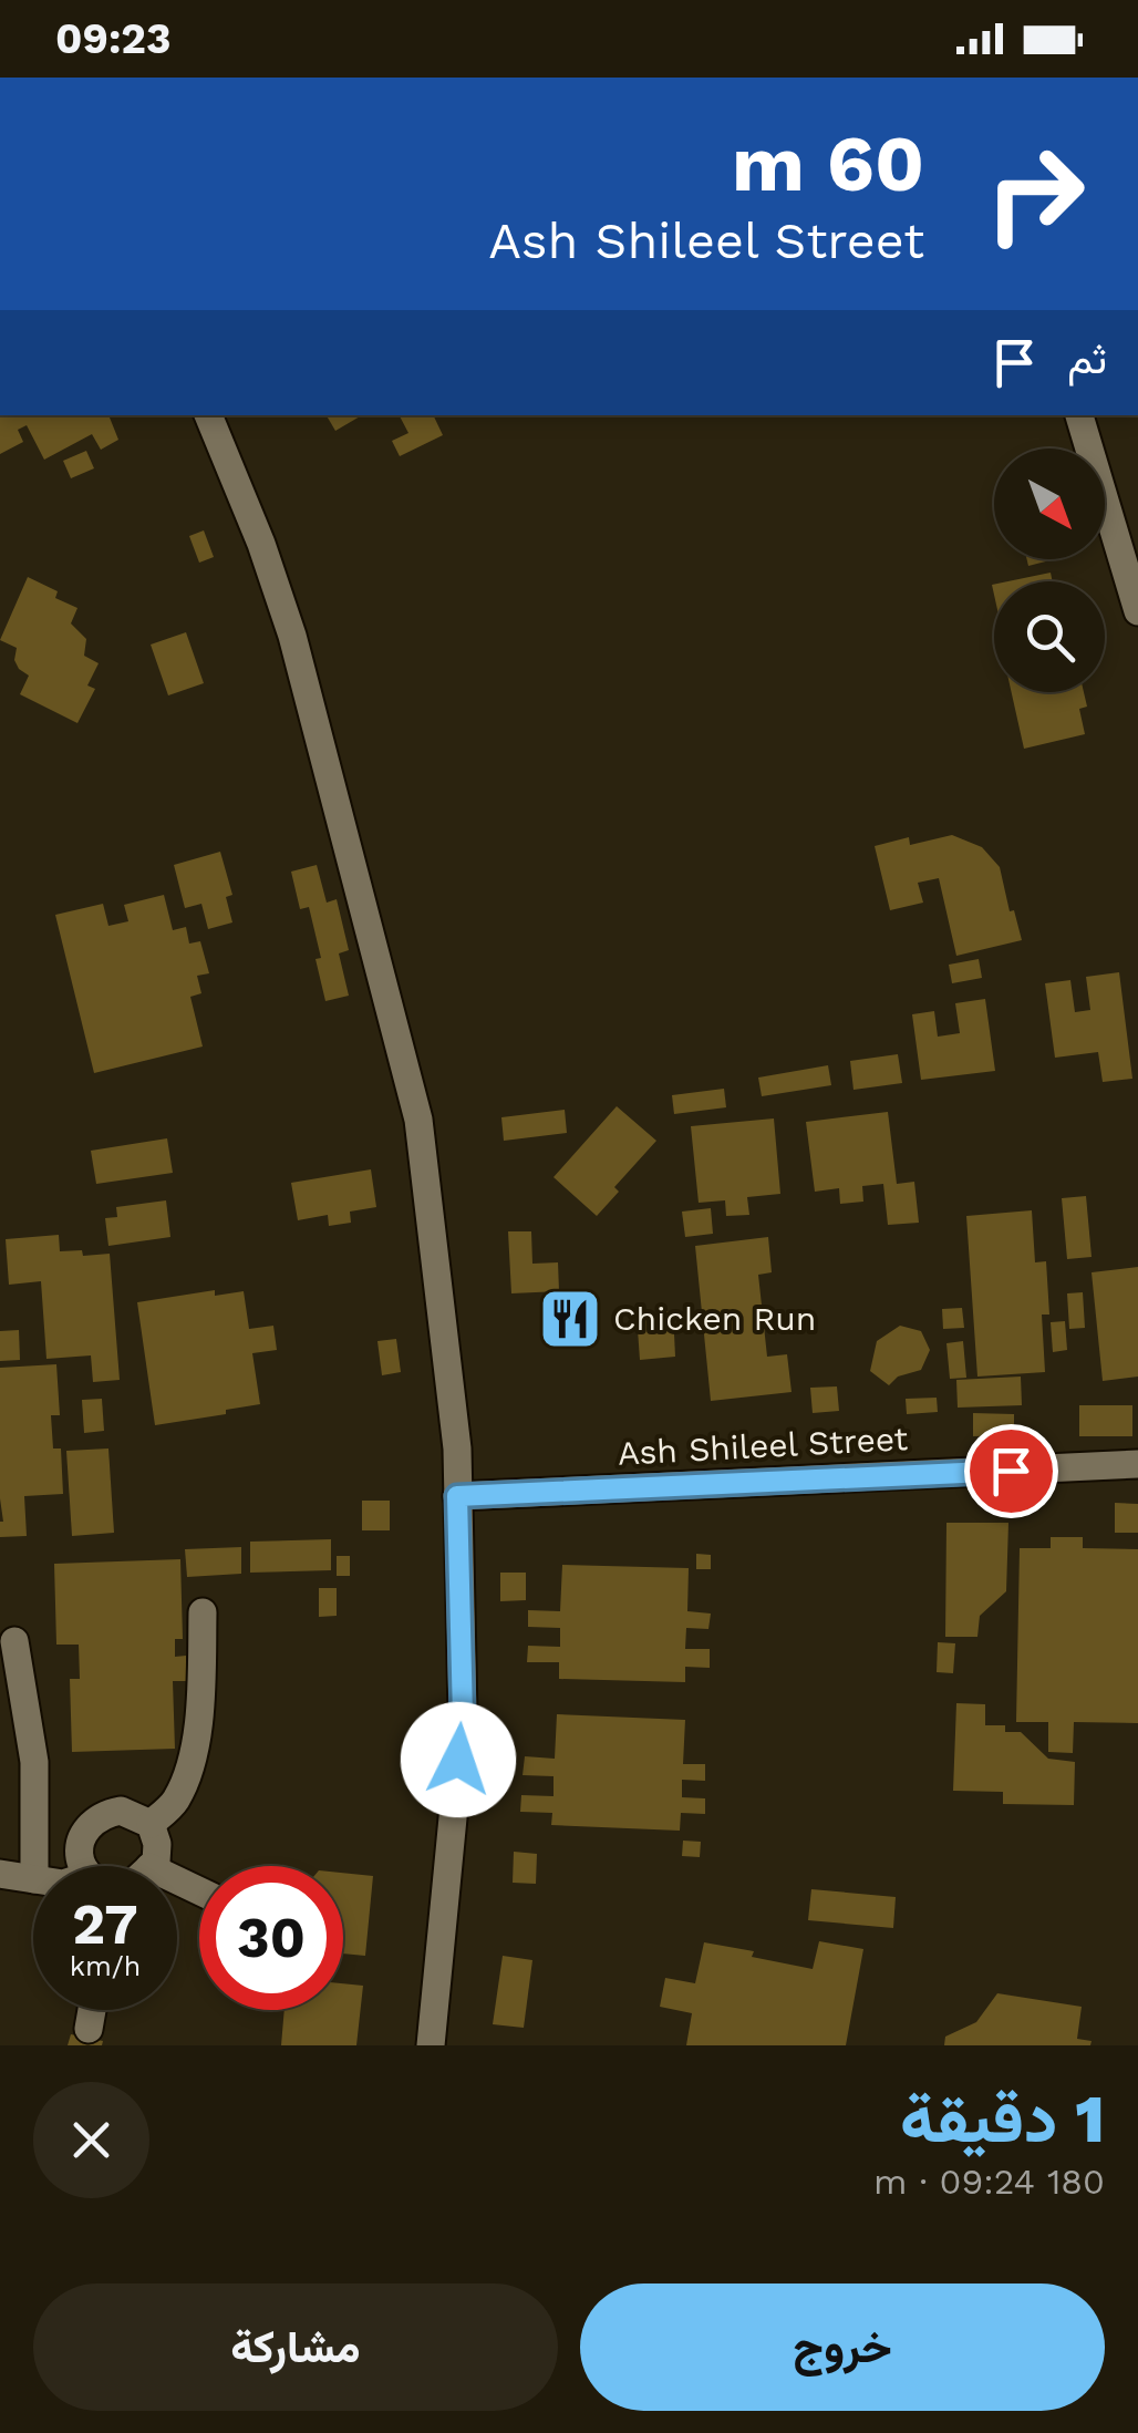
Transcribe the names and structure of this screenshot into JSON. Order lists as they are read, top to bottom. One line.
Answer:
{"streets":{"street":["Ash Shileel Street"]},"places":{"restaurant":["Chicken Run"]},"north":"bottom right","page":{"status":"09:23","turn":["60 m","Ash Shileel Street"],"then":"ثم","speed":"27 km/h","limit":"30","heading":["1 دقيقة","180 m · 09:24"],"buttons":["خروج","مشاركة"]}}
